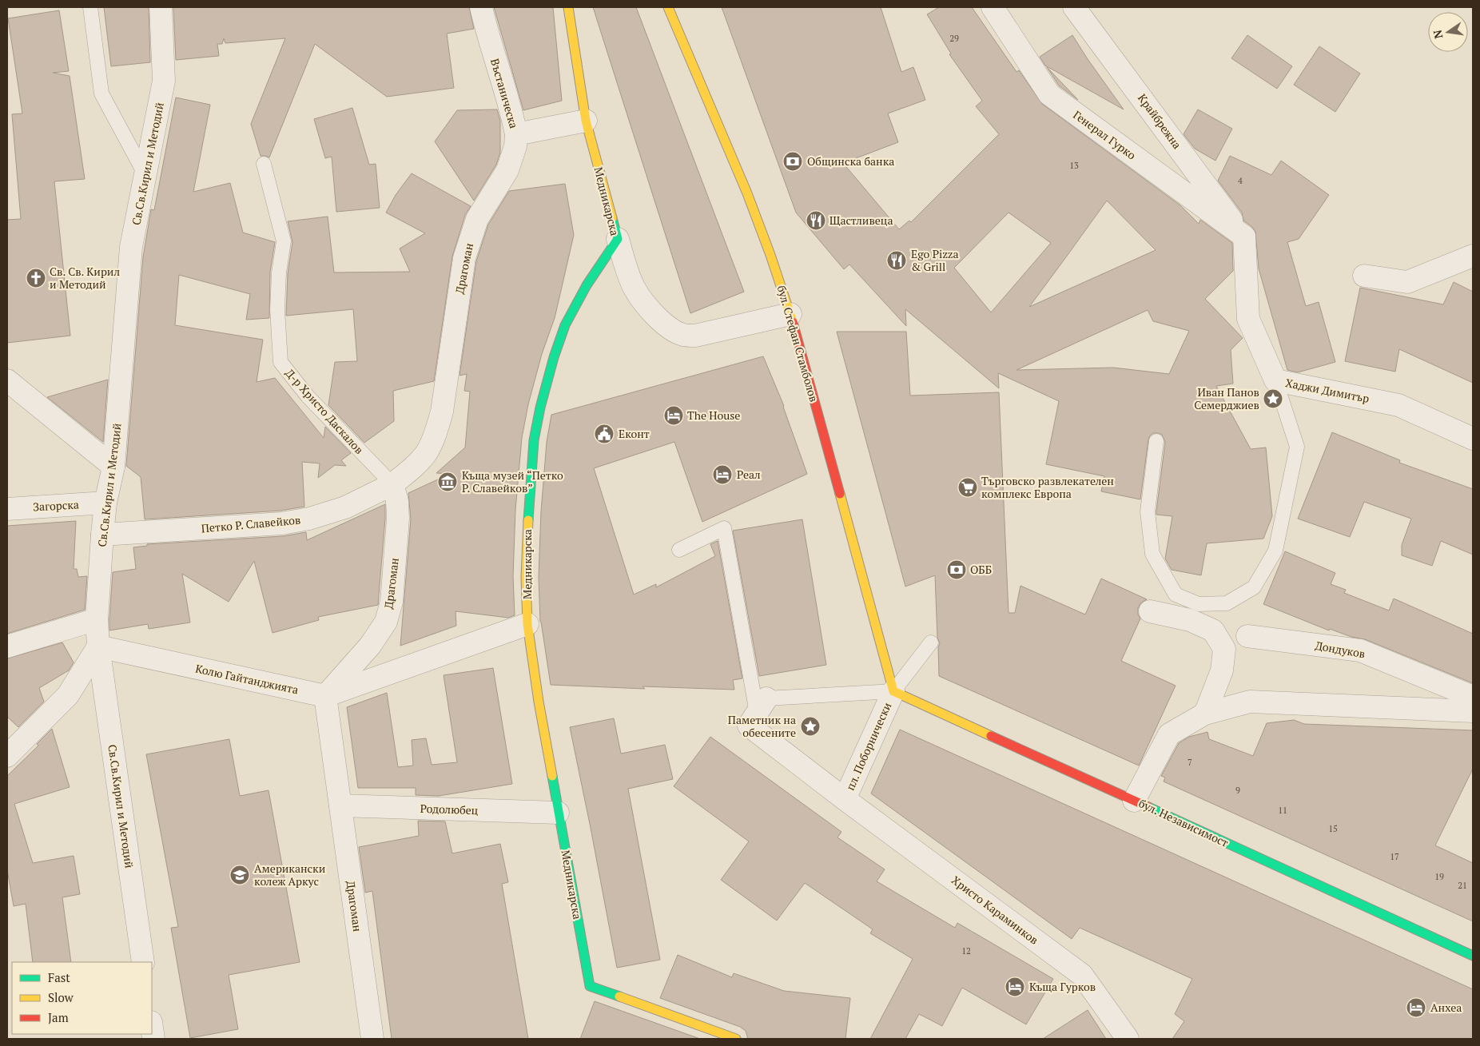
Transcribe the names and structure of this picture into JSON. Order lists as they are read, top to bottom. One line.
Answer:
{"streets":{"street":["Въстаническа","Крайбрежна","Генерал Гурко","Св.Св.Кирил и Методий","Медникарска","Драгоман","бул. Стефан Стамболов","Хаджи Димитър","Загорска","Петко Р. Славейков","Дондуков","Колю Гайтанджията","пл. Поборнически","Родолюбец","бул. Независимост","Христо Караминков"],"lane":["Д-р Христо Даскалов"]},"crossings":[["Въстаническа","Медникарска"],["Въстаническа","Драгоман"],["Крайбрежна","Генерал Гурко"],["Крайбрежна","Хаджи Димитър"],["Генерал Гурко","Хаджи Димитър"],["Св.Св.Кирил и Методий","Загорска"],["Св.Св.Кирил и Методий","Петко Р. Славейков"],["Св.Св.Кирил и Методий","Колю Гайтанджията"],["Медникарска","Родолюбец"],["Драгоман","Д-р Христо Даскалов"],["Драгоман","Петко Р. Славейков"],["Драгоман","Колю Гайтанджията"],["Драгоман","Родолюбец"],["бул. Стефан Стамболов","пл. Поборнически"],["бул. Стефан Стамболов","бул. Независимост"],["Д-р Христо Даскалов","Петко Р. Славейков"],["пл. Поборнически","бул. Независимост"],["пл. Поборнически","Христо Караминков"]],"places":{"bank":["Общинска банка","ОББ"],"restaurant":["Щастливеца","Ego Pizza & Grill"],"church":["Св. Св. Кирил и Методий"],"place":["Иван Панов Семерджиев","Паметник на обесените"],"hotel":["The House","Реал","Къща Гурков","Анхеа"],"public building":["Еконт"],"museum":["Къща музей “Петко Р. Славейков”"],"supermarket":["Търговско развлекателен комплекс Европа"],"school or university":["Американски колеж Аркус"]},"house_numbers":["29","13","4","7","9","11","15","17","19","21","12"],"legend":["Fast","Slow","Jam"],"north":"left"}
